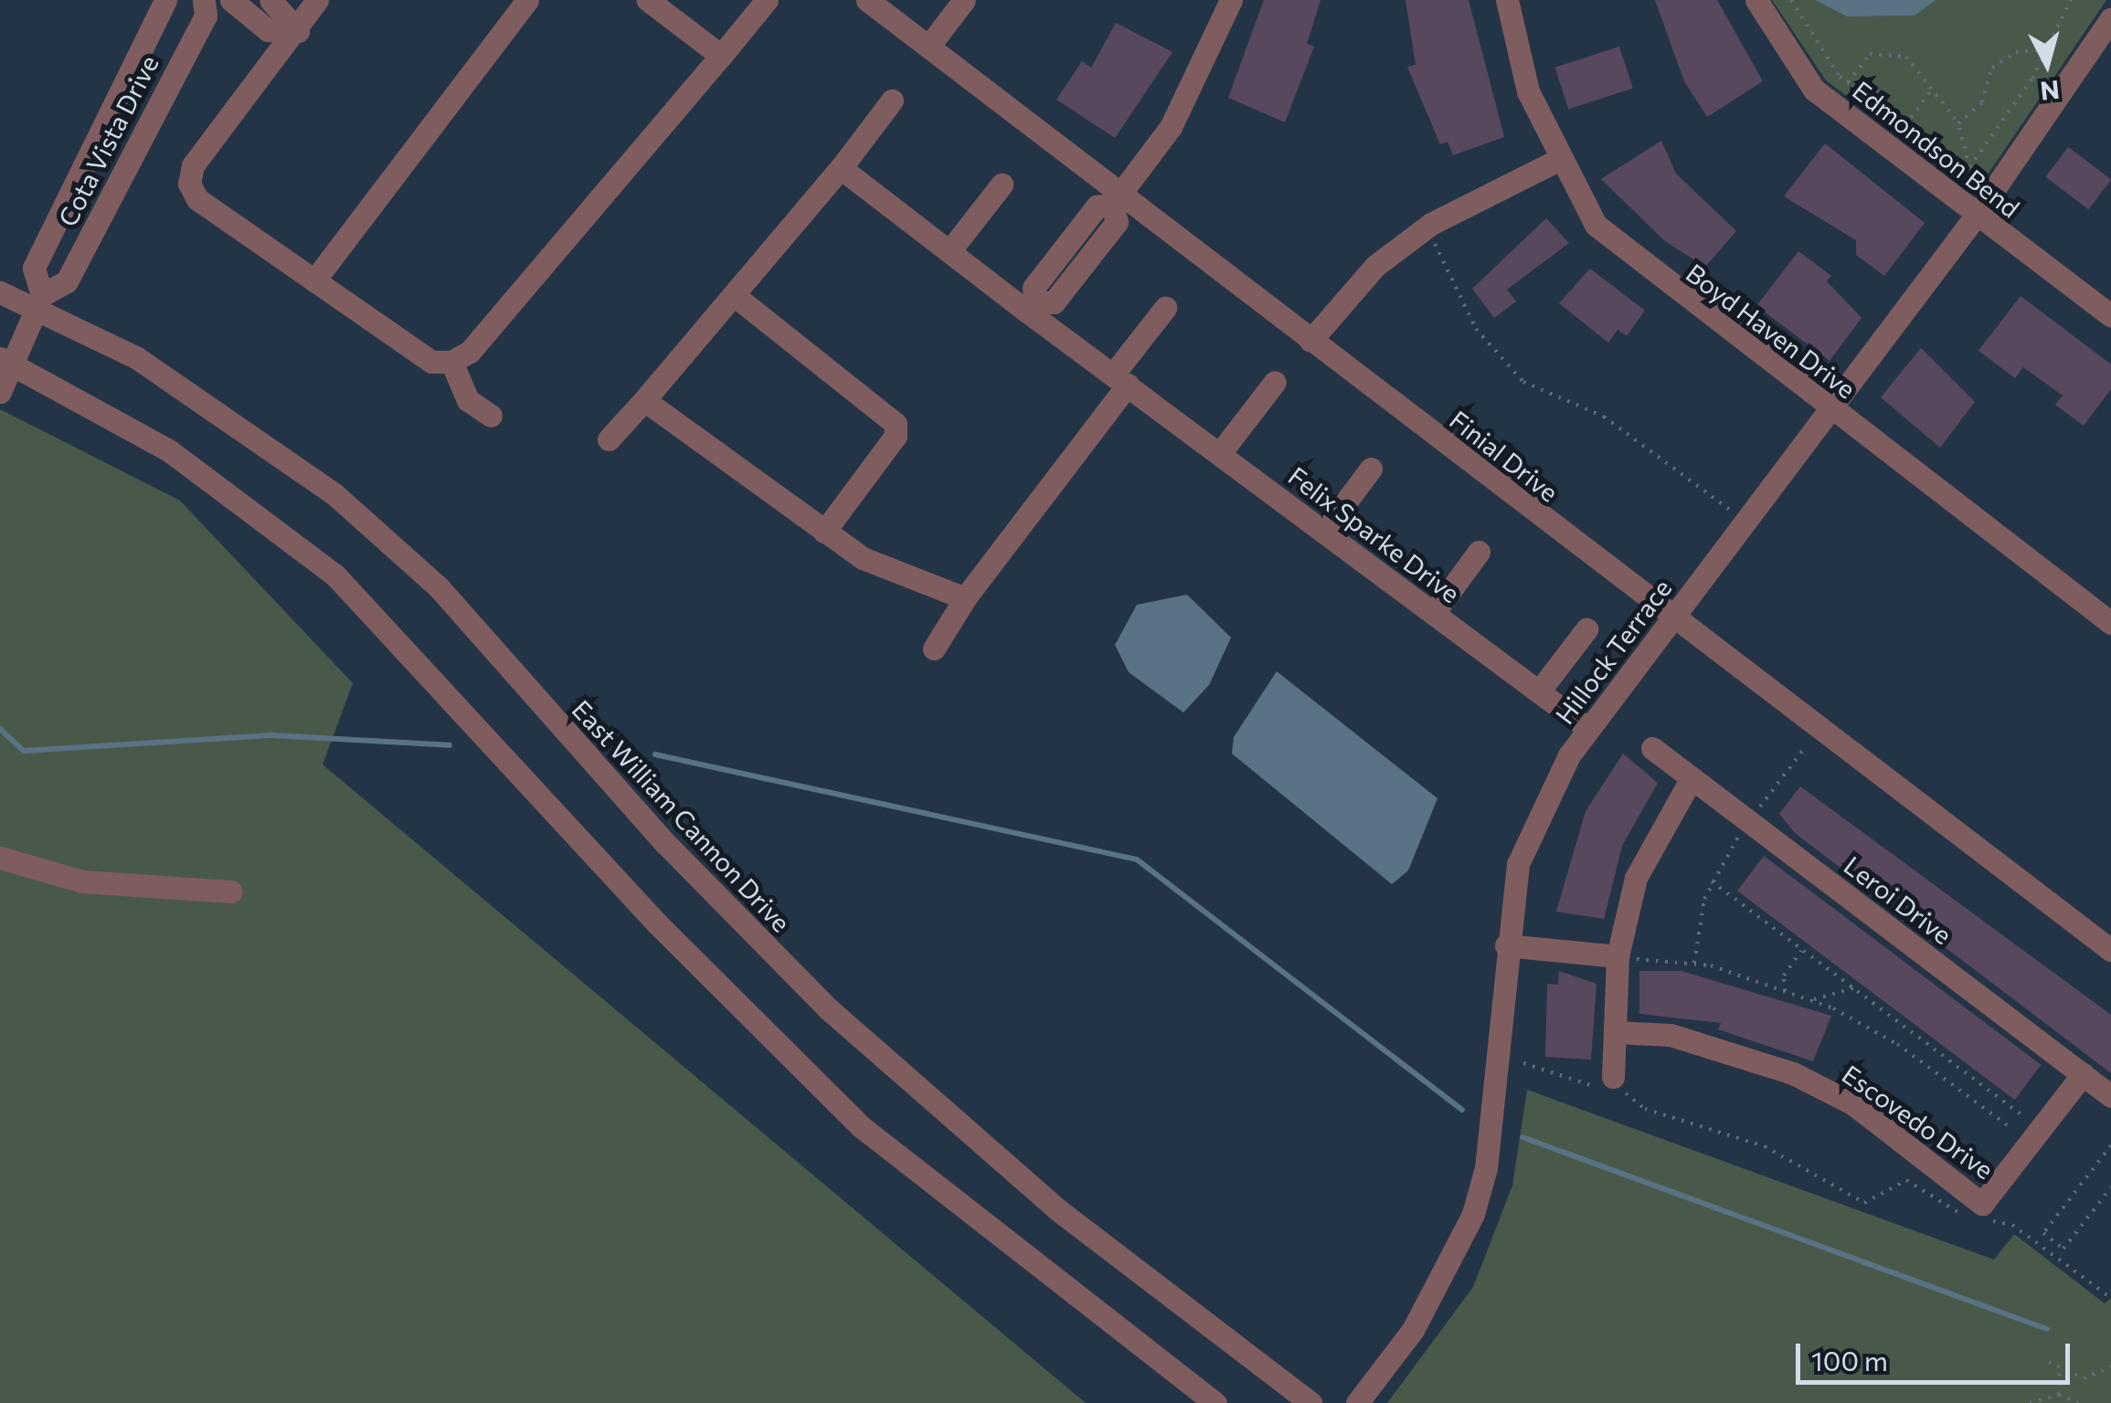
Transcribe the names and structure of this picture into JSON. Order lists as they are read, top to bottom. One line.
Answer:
{"streets":{"street":["Cota Vista Drive","Edmondson Bend","Boyd Haven Drive","Finial Drive","Felix Sparke Drive","Hillock Terrace","East William Cannon Drive","Leroi Drive","Escovedo Drive"]},"crossings":[["Cota Vista Drive","East William Cannon Drive"],["Edmondson Bend","Hillock Terrace"],["Boyd Haven Drive","Hillock Terrace"],["Finial Drive","Hillock Terrace"],["Felix Sparke Drive","Hillock Terrace"],["Leroi Drive","Escovedo Drive"]],"scale_bar":"100 m","north":"bottom"}
